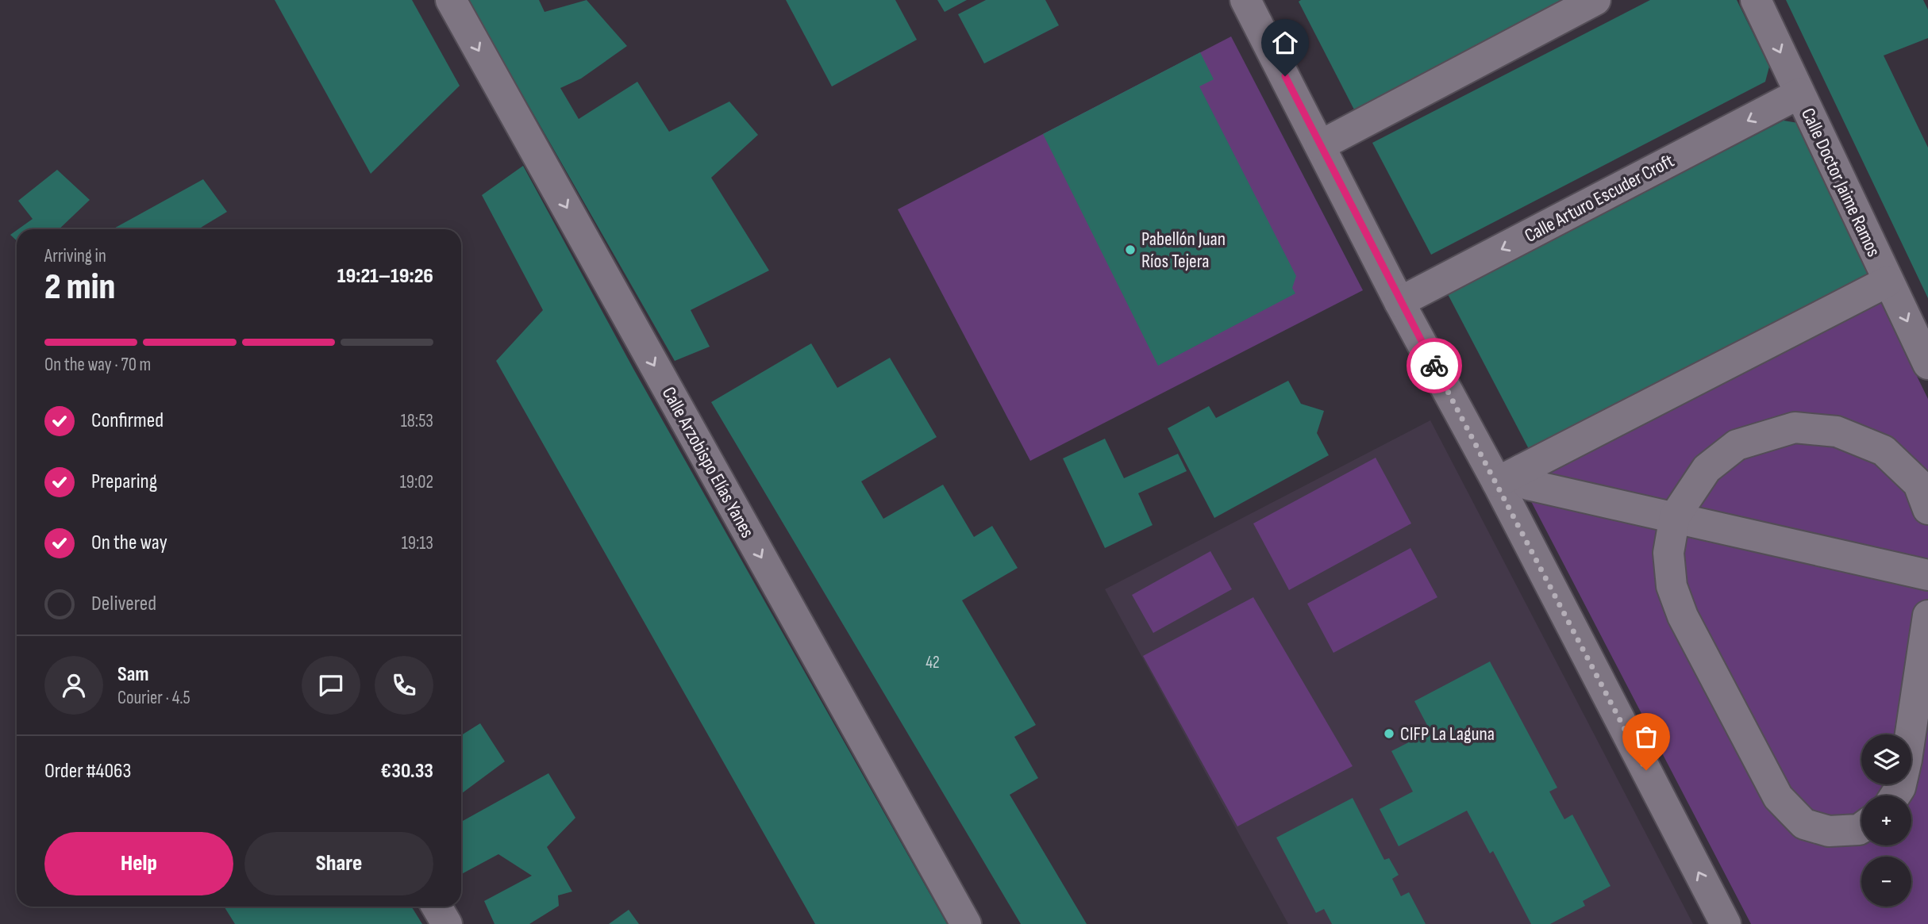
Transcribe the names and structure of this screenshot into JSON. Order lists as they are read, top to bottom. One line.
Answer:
{"streets":{"street":["Calle Doctor Jaime Ramos","Calle Arturo Escuder Croft","Calle Arzobispo Elías Yanes"]},"crossings":[["Calle Doctor Jaime Ramos","Calle Arturo Escuder Croft"]],"one_way":["Calle Doctor Jaime Ramos","Calle Arzobispo Elías Yanes"],"places":["Pabellón Juan Ríos Tejera","CIFP La Laguna"],"house_numbers":["42"],"page":{"heading":["2 min","Arriving in","19:21–19:26"],"panel":["Sam","Courier · 4.5","Order #4063","€30.33"],"bar":"On the way · 70 m","list":[["Confirmed","18:53"],["Preparing","19:02"],["On the way","19:13"],"Delivered"],"map_buttons":["+","−"],"buttons":["Help","Share"]}}
